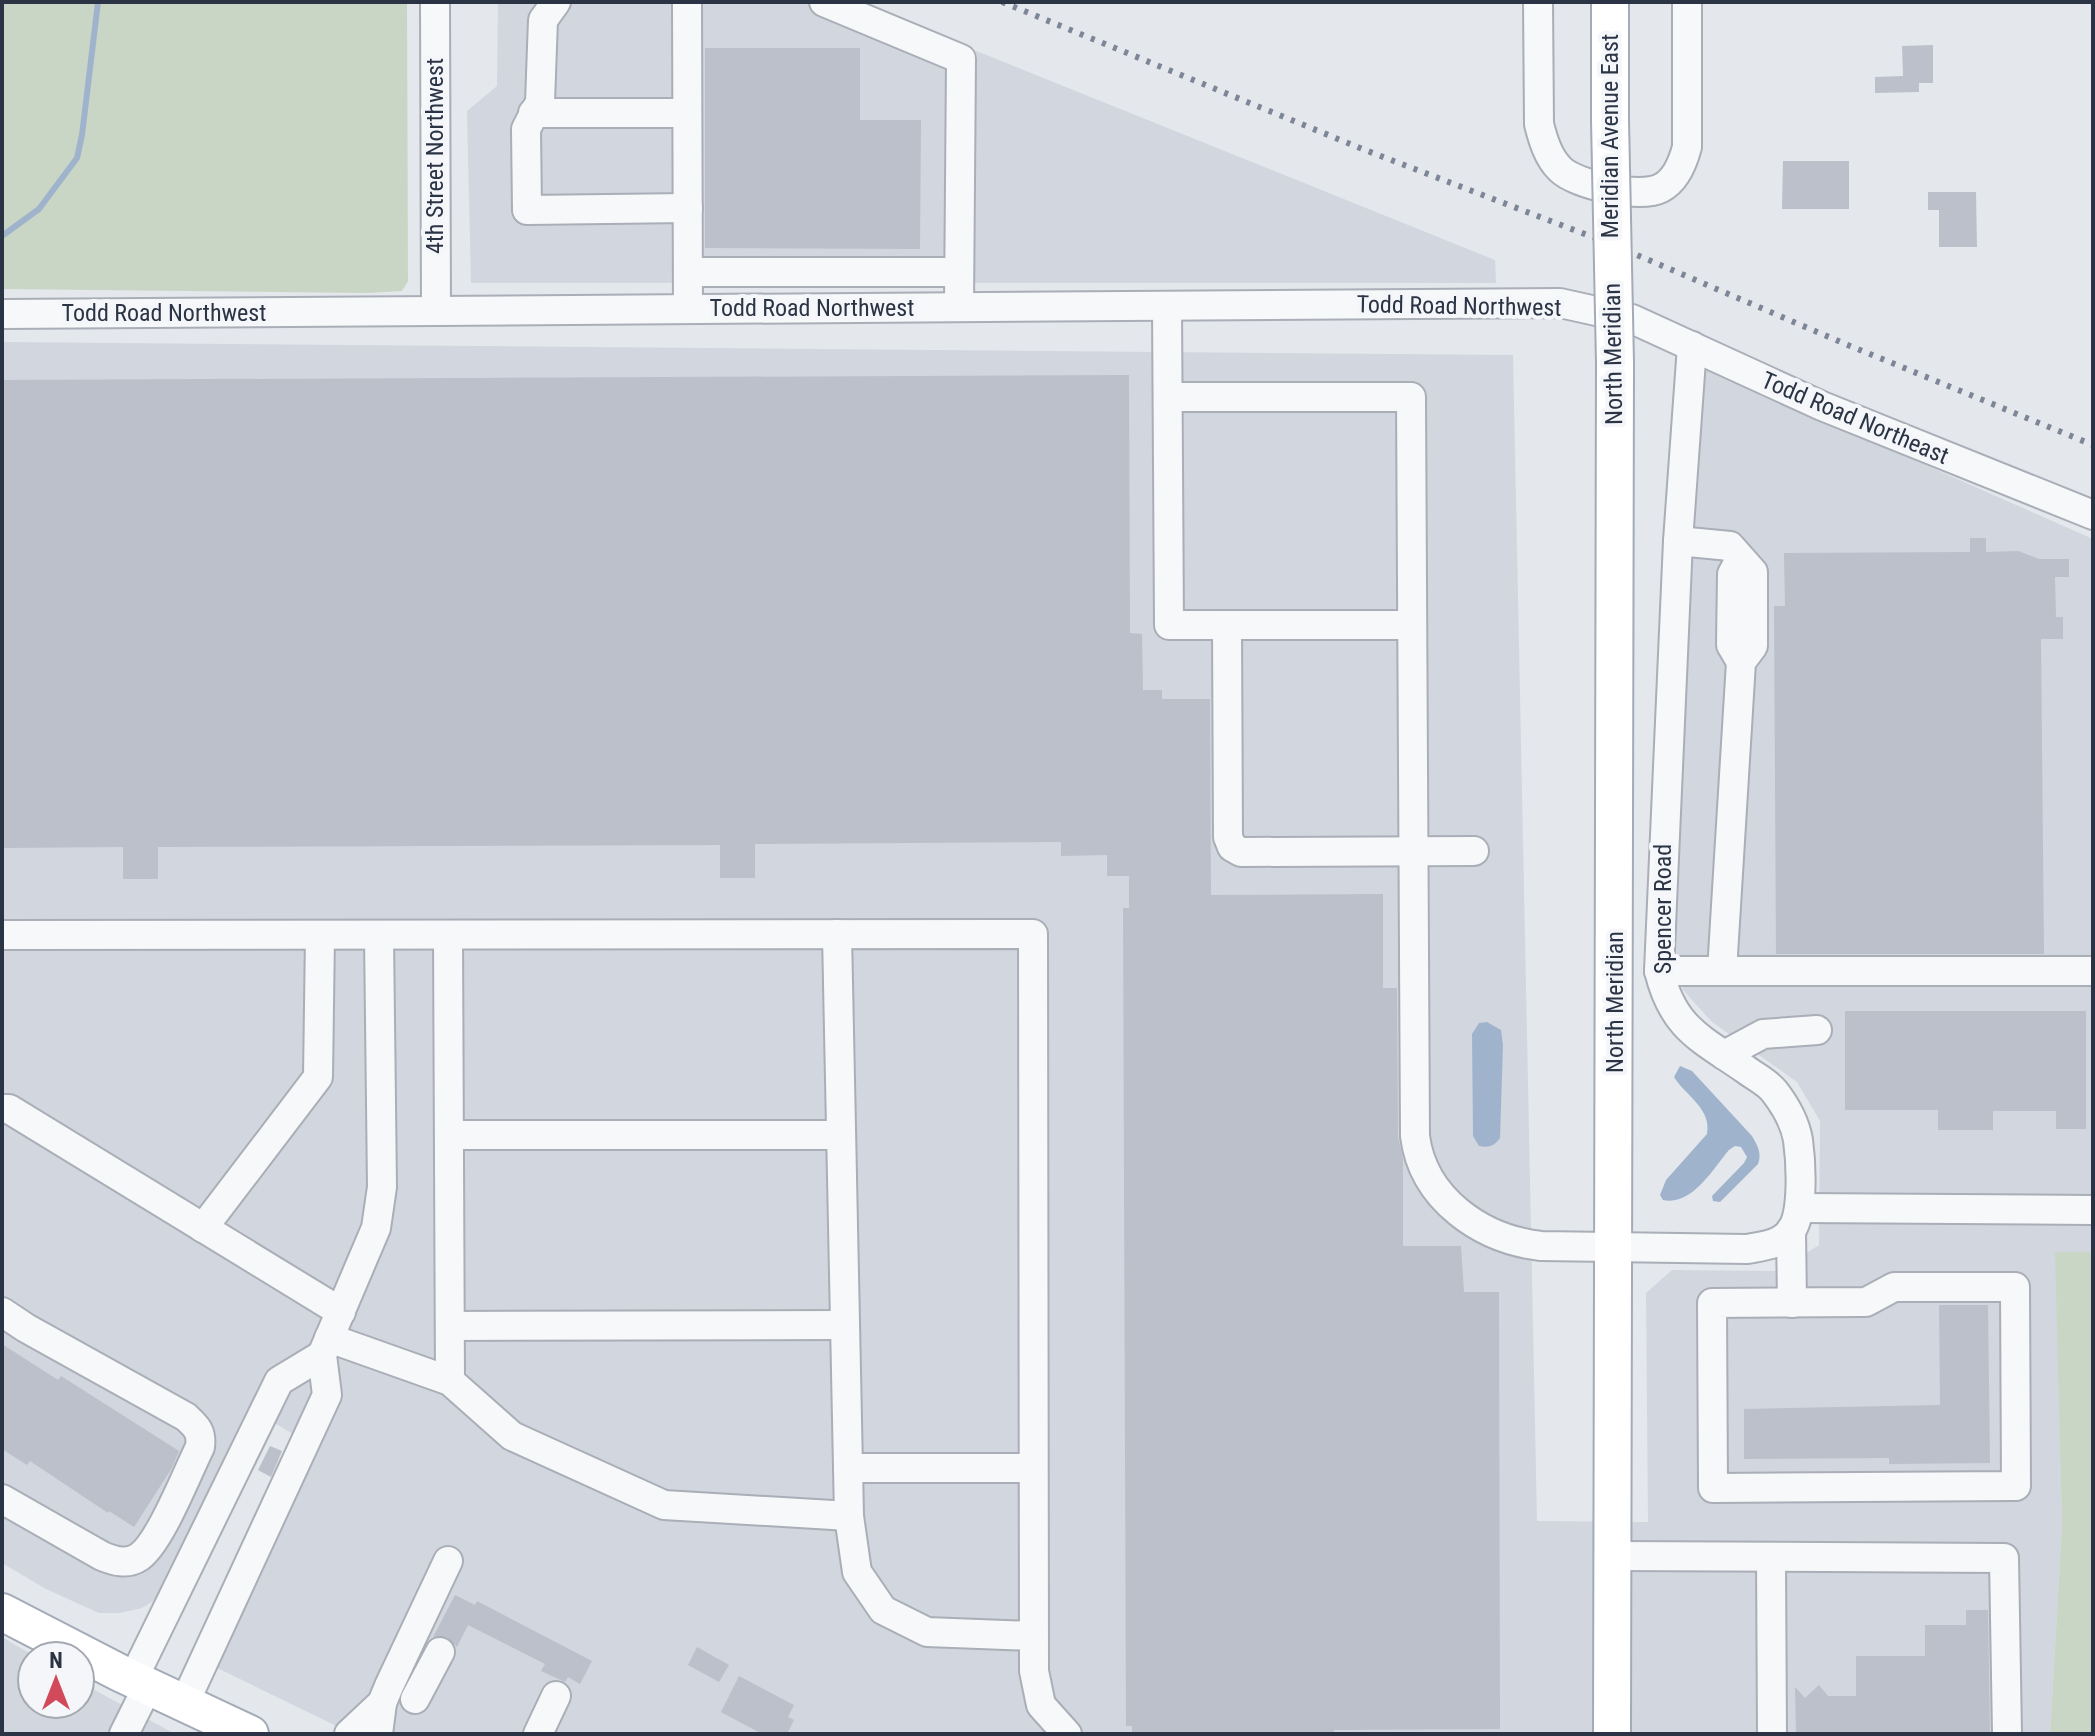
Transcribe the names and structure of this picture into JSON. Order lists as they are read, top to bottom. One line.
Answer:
{"streets":{"main road":["Meridian Avenue East","North Meridian"],"street":["4th Street Northwest","Todd Road Northwest","Todd Road Northeast","Spencer Road"]},"crossings":[["Meridian Avenue East","North Meridian"],["4th Street Northwest","Todd Road Northwest"],["Todd Road Northwest","Todd Road Northeast"],["Todd Road Northeast","Spencer Road"]],"north":"top"}
